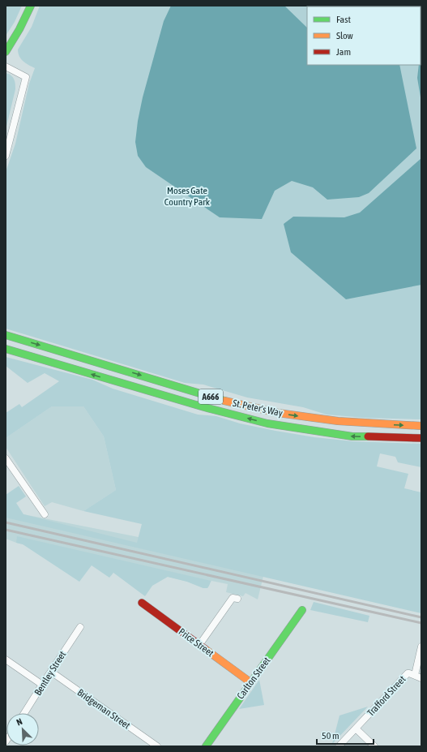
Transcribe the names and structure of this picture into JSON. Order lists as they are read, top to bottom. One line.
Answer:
{"streets":{"main road":["A666","St. Peter's Way","Price Street","Carlton Street"],"street":["Bentley Street","Trafford Street","Bridgeman Street"]},"crossings":[["Price Street","Carlton Street"],["Bentley Street","Bridgeman Street"]],"parks":["Moses Gate Country Park"],"legend":["Fast","Slow","Jam"],"scale_bar":"50 m","north":"top left"}
